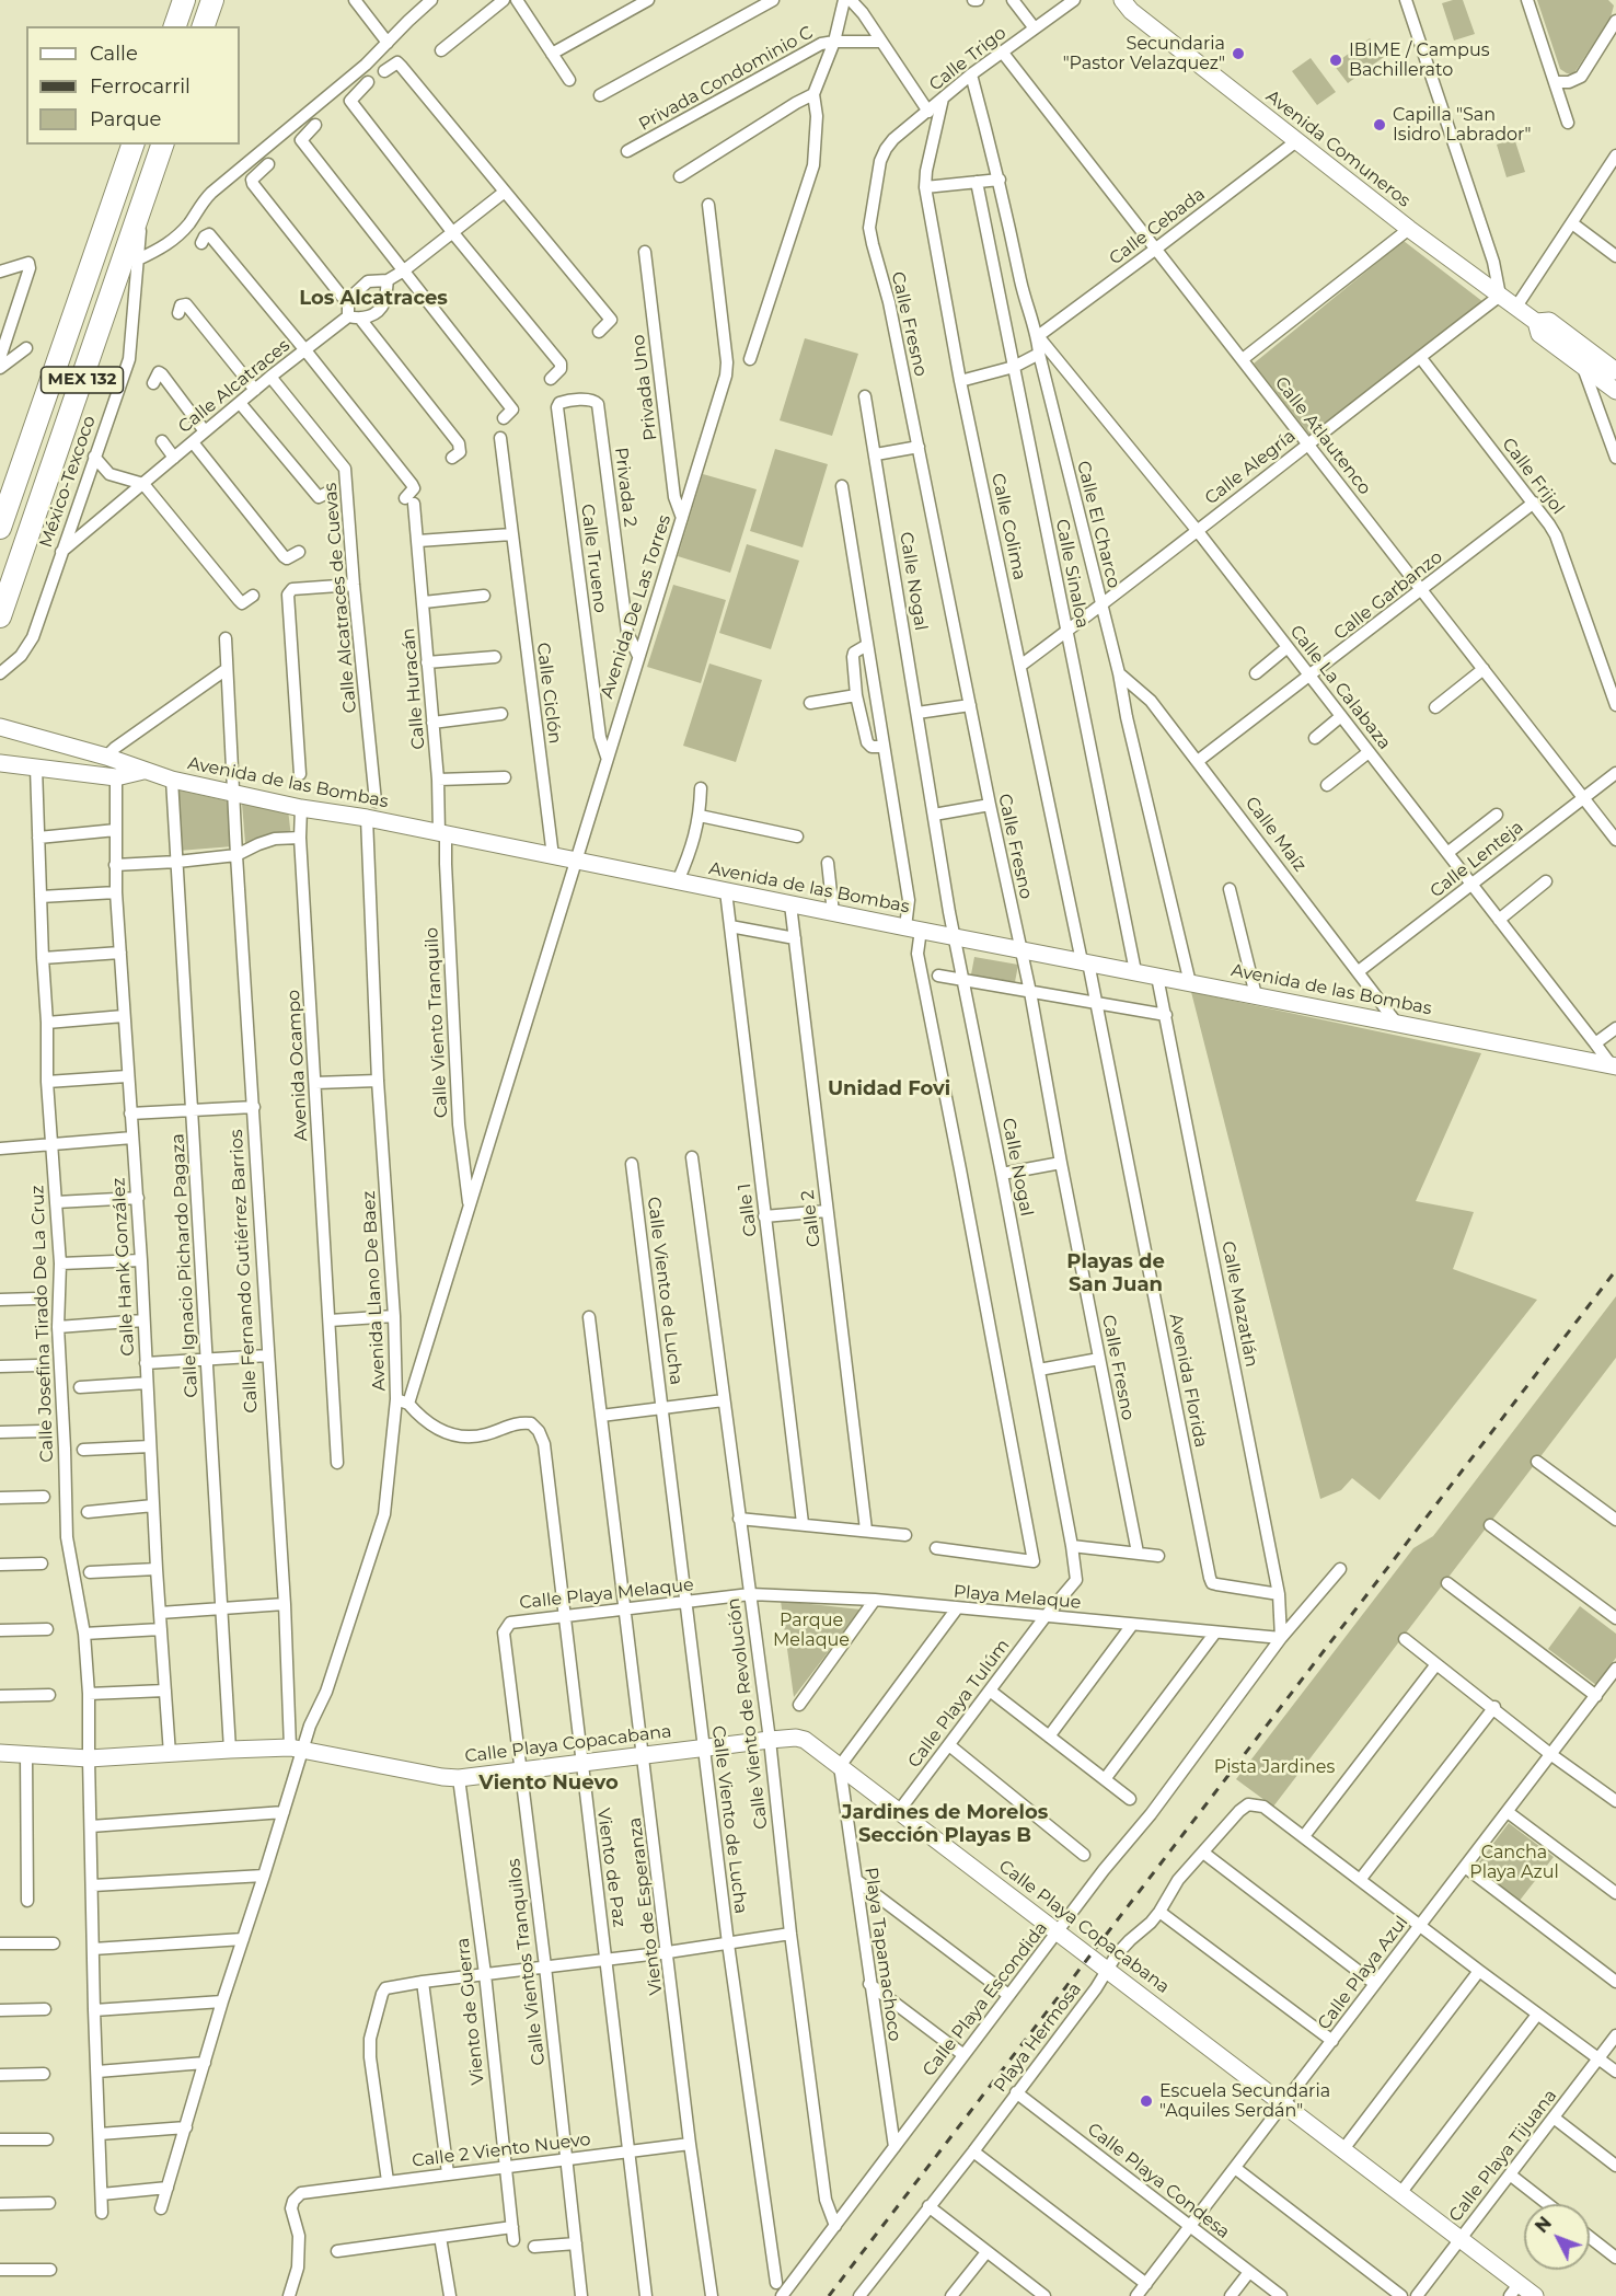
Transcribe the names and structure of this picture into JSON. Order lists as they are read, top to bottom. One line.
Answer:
{"streets":{"highway":["MEX 132"],"main road":["Avenida Comuneros","Avenida de las Bombas","Calle Playa Copacabana"],"street":["Calle Trigo","Privada Condominio C","Calle Cebada","Calle Fresno","Calle Alcatraces","Privada Uno","Calle Atlautenco","Calle Alegría","Calle Frijol","México-Texcoco","Privada 2","Calle El Charco","Calle Colima","Calle Trueno","Calle Sinaloa","Calle Nogal","Calle Garbanzo","Calle Alcatraces de Cuevas","Avenida De Las Torres","Calle La Calabaza","Calle Huracán","Calle Ciclón","Calle Maíz","Calle Lenteja","Calle Viento Tranquilo","Avenida Ocampo","Calle 1","Calle 2","Calle Ignacio Pichardo Pagaza","Calle Hank González","Calle Fernando Gutiérrez Barrios","Avenida Llano De Baez","Calle Viento de Lucha","Calle Mazatlán","Calle Josefina Tirado De La Cruz","Avenida Florida","Calle Playa Melaque","Playa Melaque","Calle Playa Tulúm","Calle Viento de Revolución","Viento de Paz","Viento de Esperanza","Playa Tapamachoco","Calle Vientos Tranquilos","Calle Playa Azul","Calle Playa Escondida","Viento de Guerra","Playa Hermosa","Calle 2 Viento Nuevo","Calle Playa Tijuana","Calle Playa Condesa"]},"crossings":[["Calle Trigo","Calle Fresno"],["Calle Trigo","Calle Atlautenco"],["Calle Trigo","Calle El Charco"],["Calle Trigo","Calle Colima"],["Avenida Comuneros","Calle Cebada"],["Avenida Comuneros","Calle Alegría"],["Calle Cebada","Calle Atlautenco"],["Calle Cebada","Calle El Charco"],["Calle Cebada","Calle La Calabaza"],["Calle Fresno","Avenida de las Bombas"],["MEX 132","México-Texcoco"],["Calle Alcatraces","México-Texcoco"],["Calle Alcatraces","Calle Alcatraces de Cuevas"],["Calle Alcatraces","Calle Huracán"],["Privada Uno","Avenida De Las Torres"],["Calle Atlautenco","Calle Alegría"],["Calle Atlautenco","Calle Garbanzo"],["Calle Atlautenco","Calle Lenteja"],["Calle Alegría","Calle Frijol"],["Calle Alegría","Calle El Charco"],["Calle Alegría","Calle Colima"],["Calle Alegría","Calle Sinaloa"],["Calle Alegría","Calle La Calabaza"],["Calle Frijol","Calle Garbanzo"],["Privada 2","Calle Trueno"],["Privada 2","Avenida De Las Torres"],["Calle El Charco","Calle La Calabaza"],["Calle El Charco","Avenida de las Bombas"],["Calle El Charco","Calle Maíz"],["Calle Colima","Avenida de las Bombas"],["Calle Colima","Avenida Florida"],["Calle Trueno","Avenida De Las Torres"],["Calle Sinaloa","Avenida de las Bombas"],["Calle Nogal","Avenida de las Bombas"],["Calle Nogal","Playa Melaque"],["Calle Nogal","Calle Playa Tulúm"],["Calle Garbanzo","Calle La Calabaza"],["Calle Garbanzo","Calle Maíz"],["Avenida De Las Torres","Avenida de las Bombas"],["Avenida De Las Torres","Calle Viento Tranquilo"],["Avenida De Las Torres","Avenida Llano De Baez"],["Avenida De Las Torres","Viento de Paz"],["Calle La Calabaza","Avenida de las Bombas"],["Calle La Calabaza","Calle Lenteja"],["Calle Huracán","Avenida de las Bombas"],["Calle Huracán","Calle Viento Tranquilo"],["Calle Ciclón","Avenida de las Bombas"],["Avenida de las Bombas","Calle Maíz"],["Avenida de las Bombas","Calle Viento Tranquilo"],["Avenida de las Bombas","Avenida Ocampo"],["Avenida de las Bombas","Calle 1"],["Avenida de las Bombas","Calle 2"],["Avenida de las Bombas","Calle Ignacio Pichardo Pagaza"],["Avenida de las Bombas","Calle Fernando Gutiérrez Barrios"],["Avenida de las Bombas","Avenida Llano De Baez"],["Avenida de las Bombas","Calle Mazatlán"],["Avenida de las Bombas","Avenida Florida"],["Calle Maíz","Calle Lenteja"],["Calle Fernando Gutiérrez Barrios","Avenida Llano De Baez"],["Calle Fernando Gutiérrez Barrios","Calle Playa Copacabana"],["Avenida Llano De Baez","Calle Playa Copacabana"],["Avenida Llano De Baez","Viento de Paz"],["Calle Viento de Lucha","Calle Playa Melaque"],["Calle Viento de Lucha","Calle Playa Copacabana"],["Calle Mazatlán","Avenida Florida"],["Calle Mazatlán","Playa Melaque"],["Calle Mazatlán","Calle Playa Escondida"],["Calle Playa Melaque","Playa Melaque"],["Calle Playa Melaque","Calle Viento de Revolución"],["Calle Playa Melaque","Viento de Paz"],["Calle Playa Melaque","Viento de Esperanza"],["Calle Playa Melaque","Calle Vientos Tranquilos"],["Playa Melaque","Calle Playa Tulúm"],["Playa Melaque","Calle Viento de Revolución"],["Playa Melaque","Calle Playa Escondida"],["Calle Playa Tulúm","Calle Playa Copacabana"],["Calle Viento de Revolución","Calle Playa Copacabana"],["Calle Viento de Revolución","Calle Playa Escondida"],["Calle Playa Copacabana","Viento de Paz"],["Calle Playa Copacabana","Viento de Esperanza"],["Calle Playa Copacabana","Playa Tapamachoco"],["Calle Playa Copacabana","Calle Vientos Tranquilos"],["Calle Playa Copacabana","Calle Playa Azul"],["Calle Playa Copacabana","Calle Playa Escondida"],["Calle Playa Copacabana","Viento de Guerra"],["Calle Playa Copacabana","Playa Hermosa"],["Calle Playa Copacabana","Calle Playa Tijuana"],["Viento de Paz","Calle 2 Viento Nuevo"],["Viento de Esperanza","Calle 2 Viento Nuevo"],["Playa Tapamachoco","Calle Playa Escondida"],["Calle Vientos Tranquilos","Calle 2 Viento Nuevo"],["Calle Playa Azul","Calle Playa Condesa"],["Viento de Guerra","Calle 2 Viento Nuevo"],["Playa Hermosa","Calle Playa Condesa"]],"districts":["Los Alcatraces","Unidad Fovi","Playas de San Juan","Viento Nuevo","Jardines de Morelos Sección Playas B"],"parks":["Parque Melaque","Pista Jardines","Cancha Playa Azul"],"places":["Secundaria \"Pastor Velazquez\"","IBIME / Campus Bachillerato","Capilla \"San Isidro Labrador\"","Escuela Secundaria \"Aquiles Serdán\""],"legend":["Calle","Ferrocarril","Parque"],"north":"top left"}
